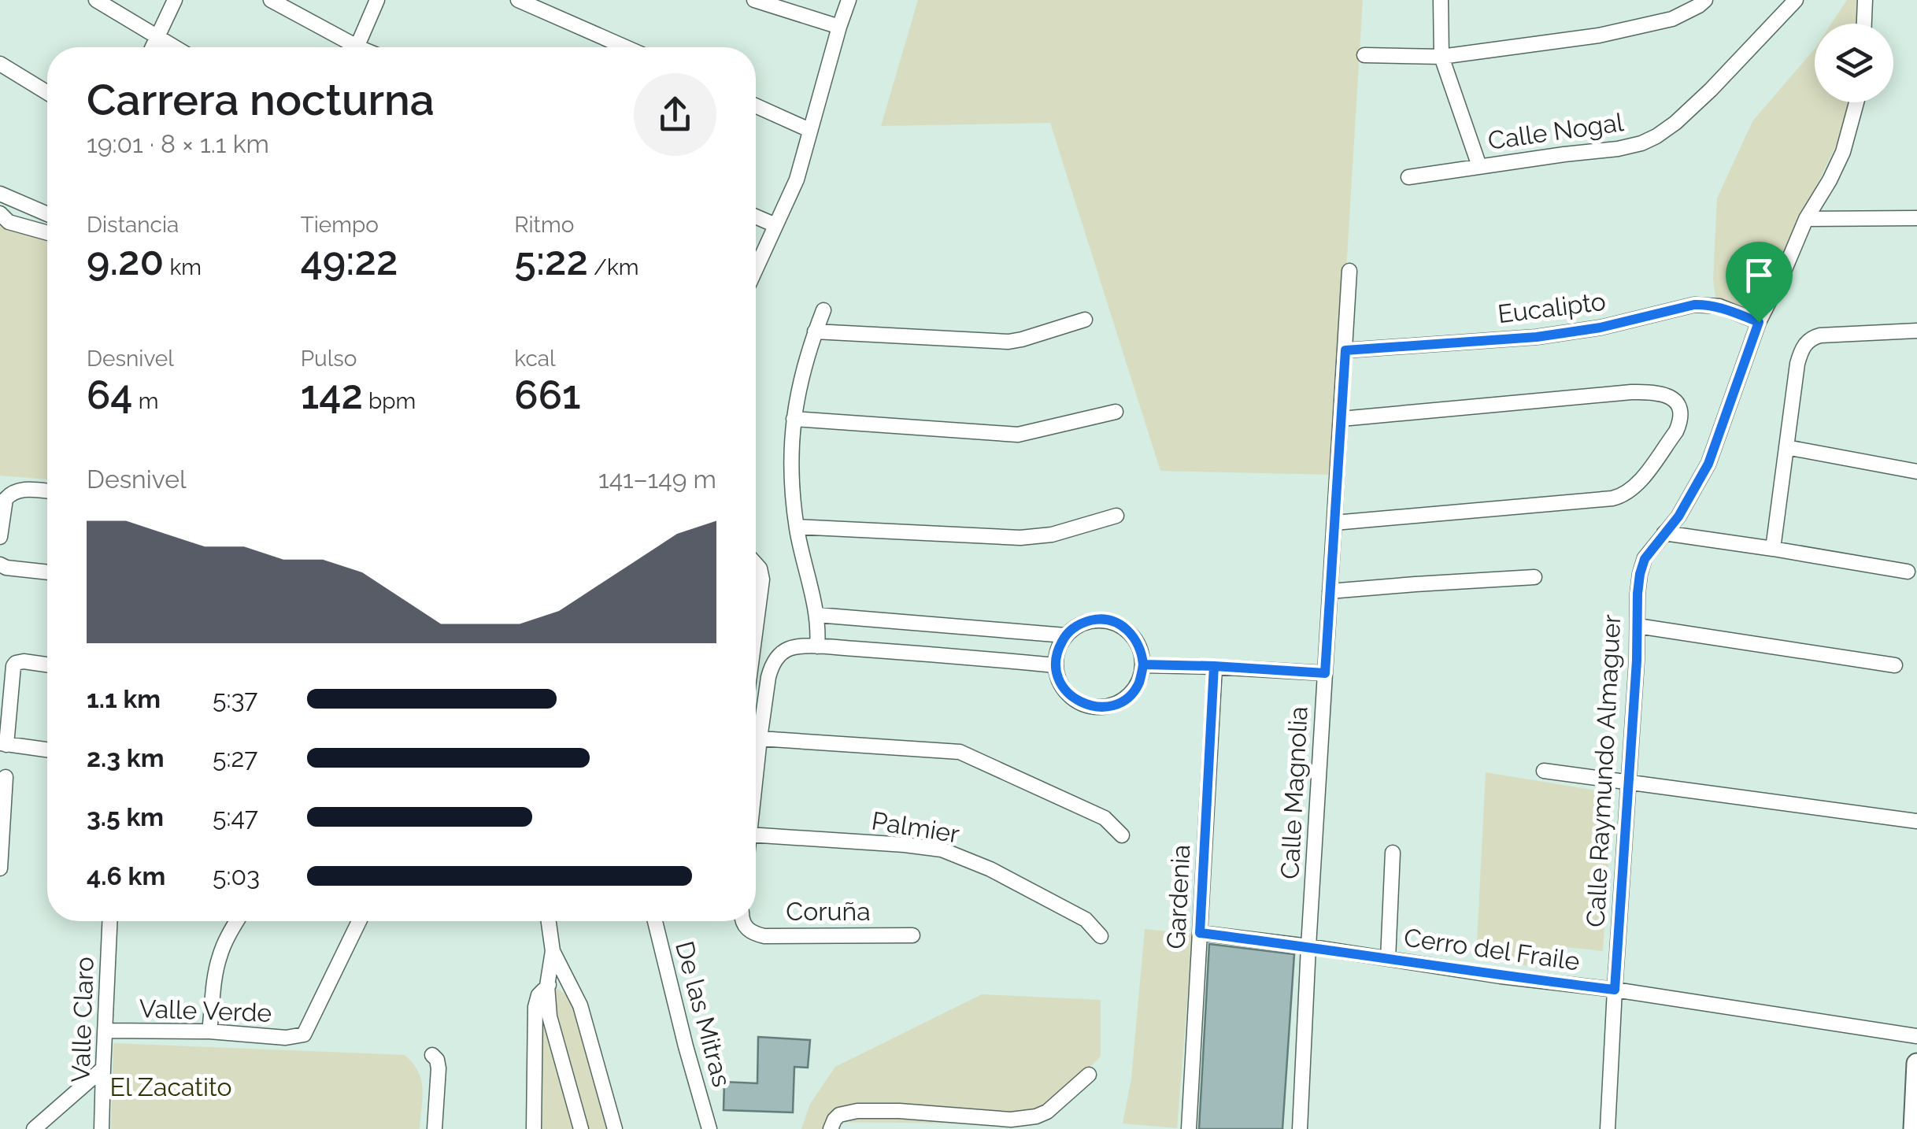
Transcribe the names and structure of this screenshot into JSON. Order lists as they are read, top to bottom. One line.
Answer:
{"streets":{"street":["Calle Nogal","Eucalipto","Calle Raymundo Almaguer","Calle Magnolia","Palmier","Gardenia","Coruña","Cerro del Fraile","Valle Verde","De las Mitras","Valle Claro"]},"crossings":[["Eucalipto","Calle Raymundo Almaguer"],["Eucalipto","Calle Magnolia"],["Calle Raymundo Almaguer","Cerro del Fraile"],["Calle Magnolia","Cerro del Fraile"],["Gardenia","Cerro del Fraile"],["Valle Verde","Valle Claro"]],"parks":["El Zacatito"],"page":{"heading":["Carrera nocturna","19:01 · 8 × 1.1 km"],"stats":[["Distancia","9.20 km"],["Tiempo","49:22"],["Ritmo","5:22 /km"],["Desnivel","64 m"],["Pulso","142 bpm"],["kcal","661"]],"chart":["Desnivel","141–149 m"],"list":[{"name":"1.1 km","note":"5:37"},{"name":"2.3 km","note":"5:27"},{"name":"3.5 km","note":"5:47"},{"name":"4.6 km","note":"5:03"}]}}
